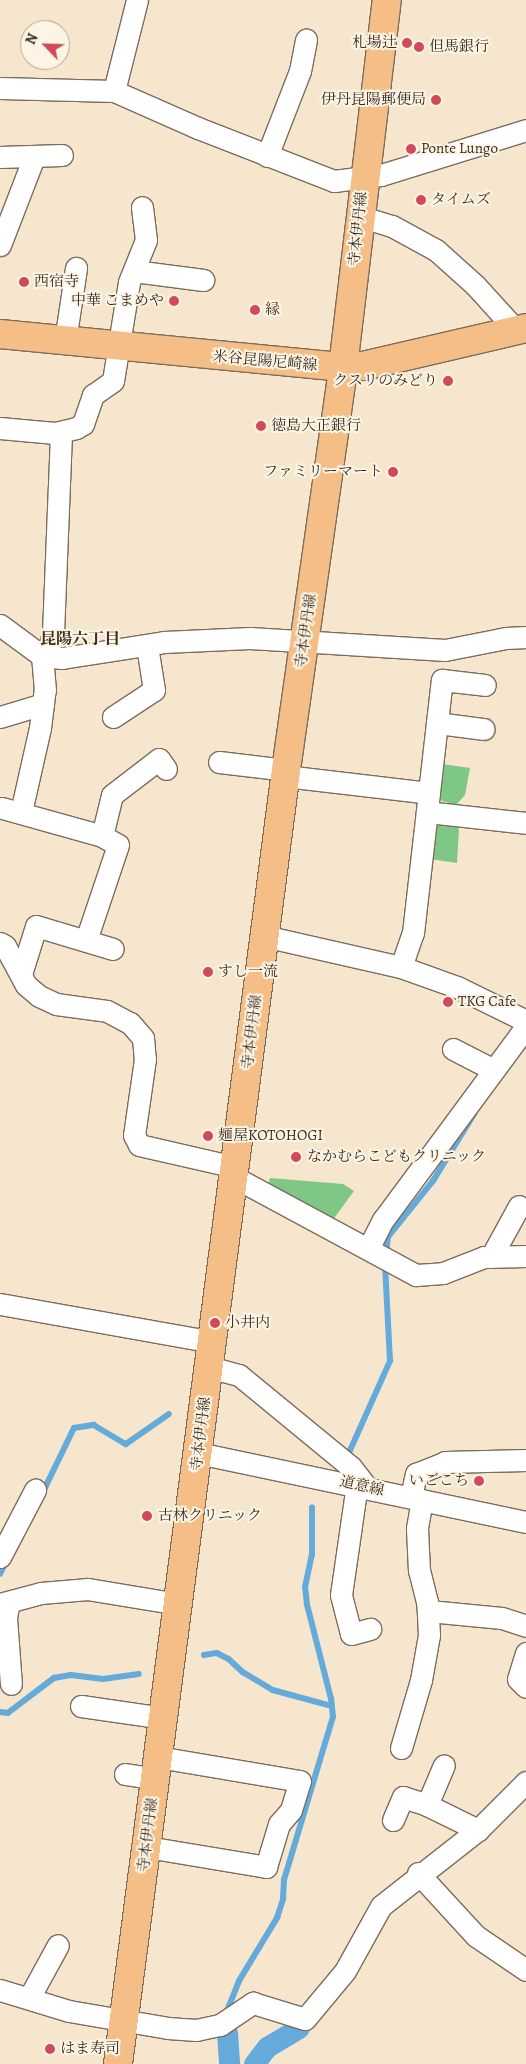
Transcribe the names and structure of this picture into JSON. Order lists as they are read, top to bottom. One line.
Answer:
{"streets":{"main road":["寺本伊丹線","米谷昆陽尼崎線"],"street":["道意線"]},"crossings":[["寺本伊丹線","米谷昆陽尼崎線"],["寺本伊丹線","道意線"]],"districts":["昆陽六丁目"],"places":["札場辻","但馬銀行","伊丹昆陽郵便局","Ponte Lungo","タイムズ","西宿寺","中華 こまめや","縁","クスリのみどり","徳島大正銀行","ファミリーマート","すし一流","TKG Cafe","麺屋KOTOHOGI","なかむらこどもクリニック","小井内","いごこち","古林クリニック","はま寿司"],"north":"top left"}
